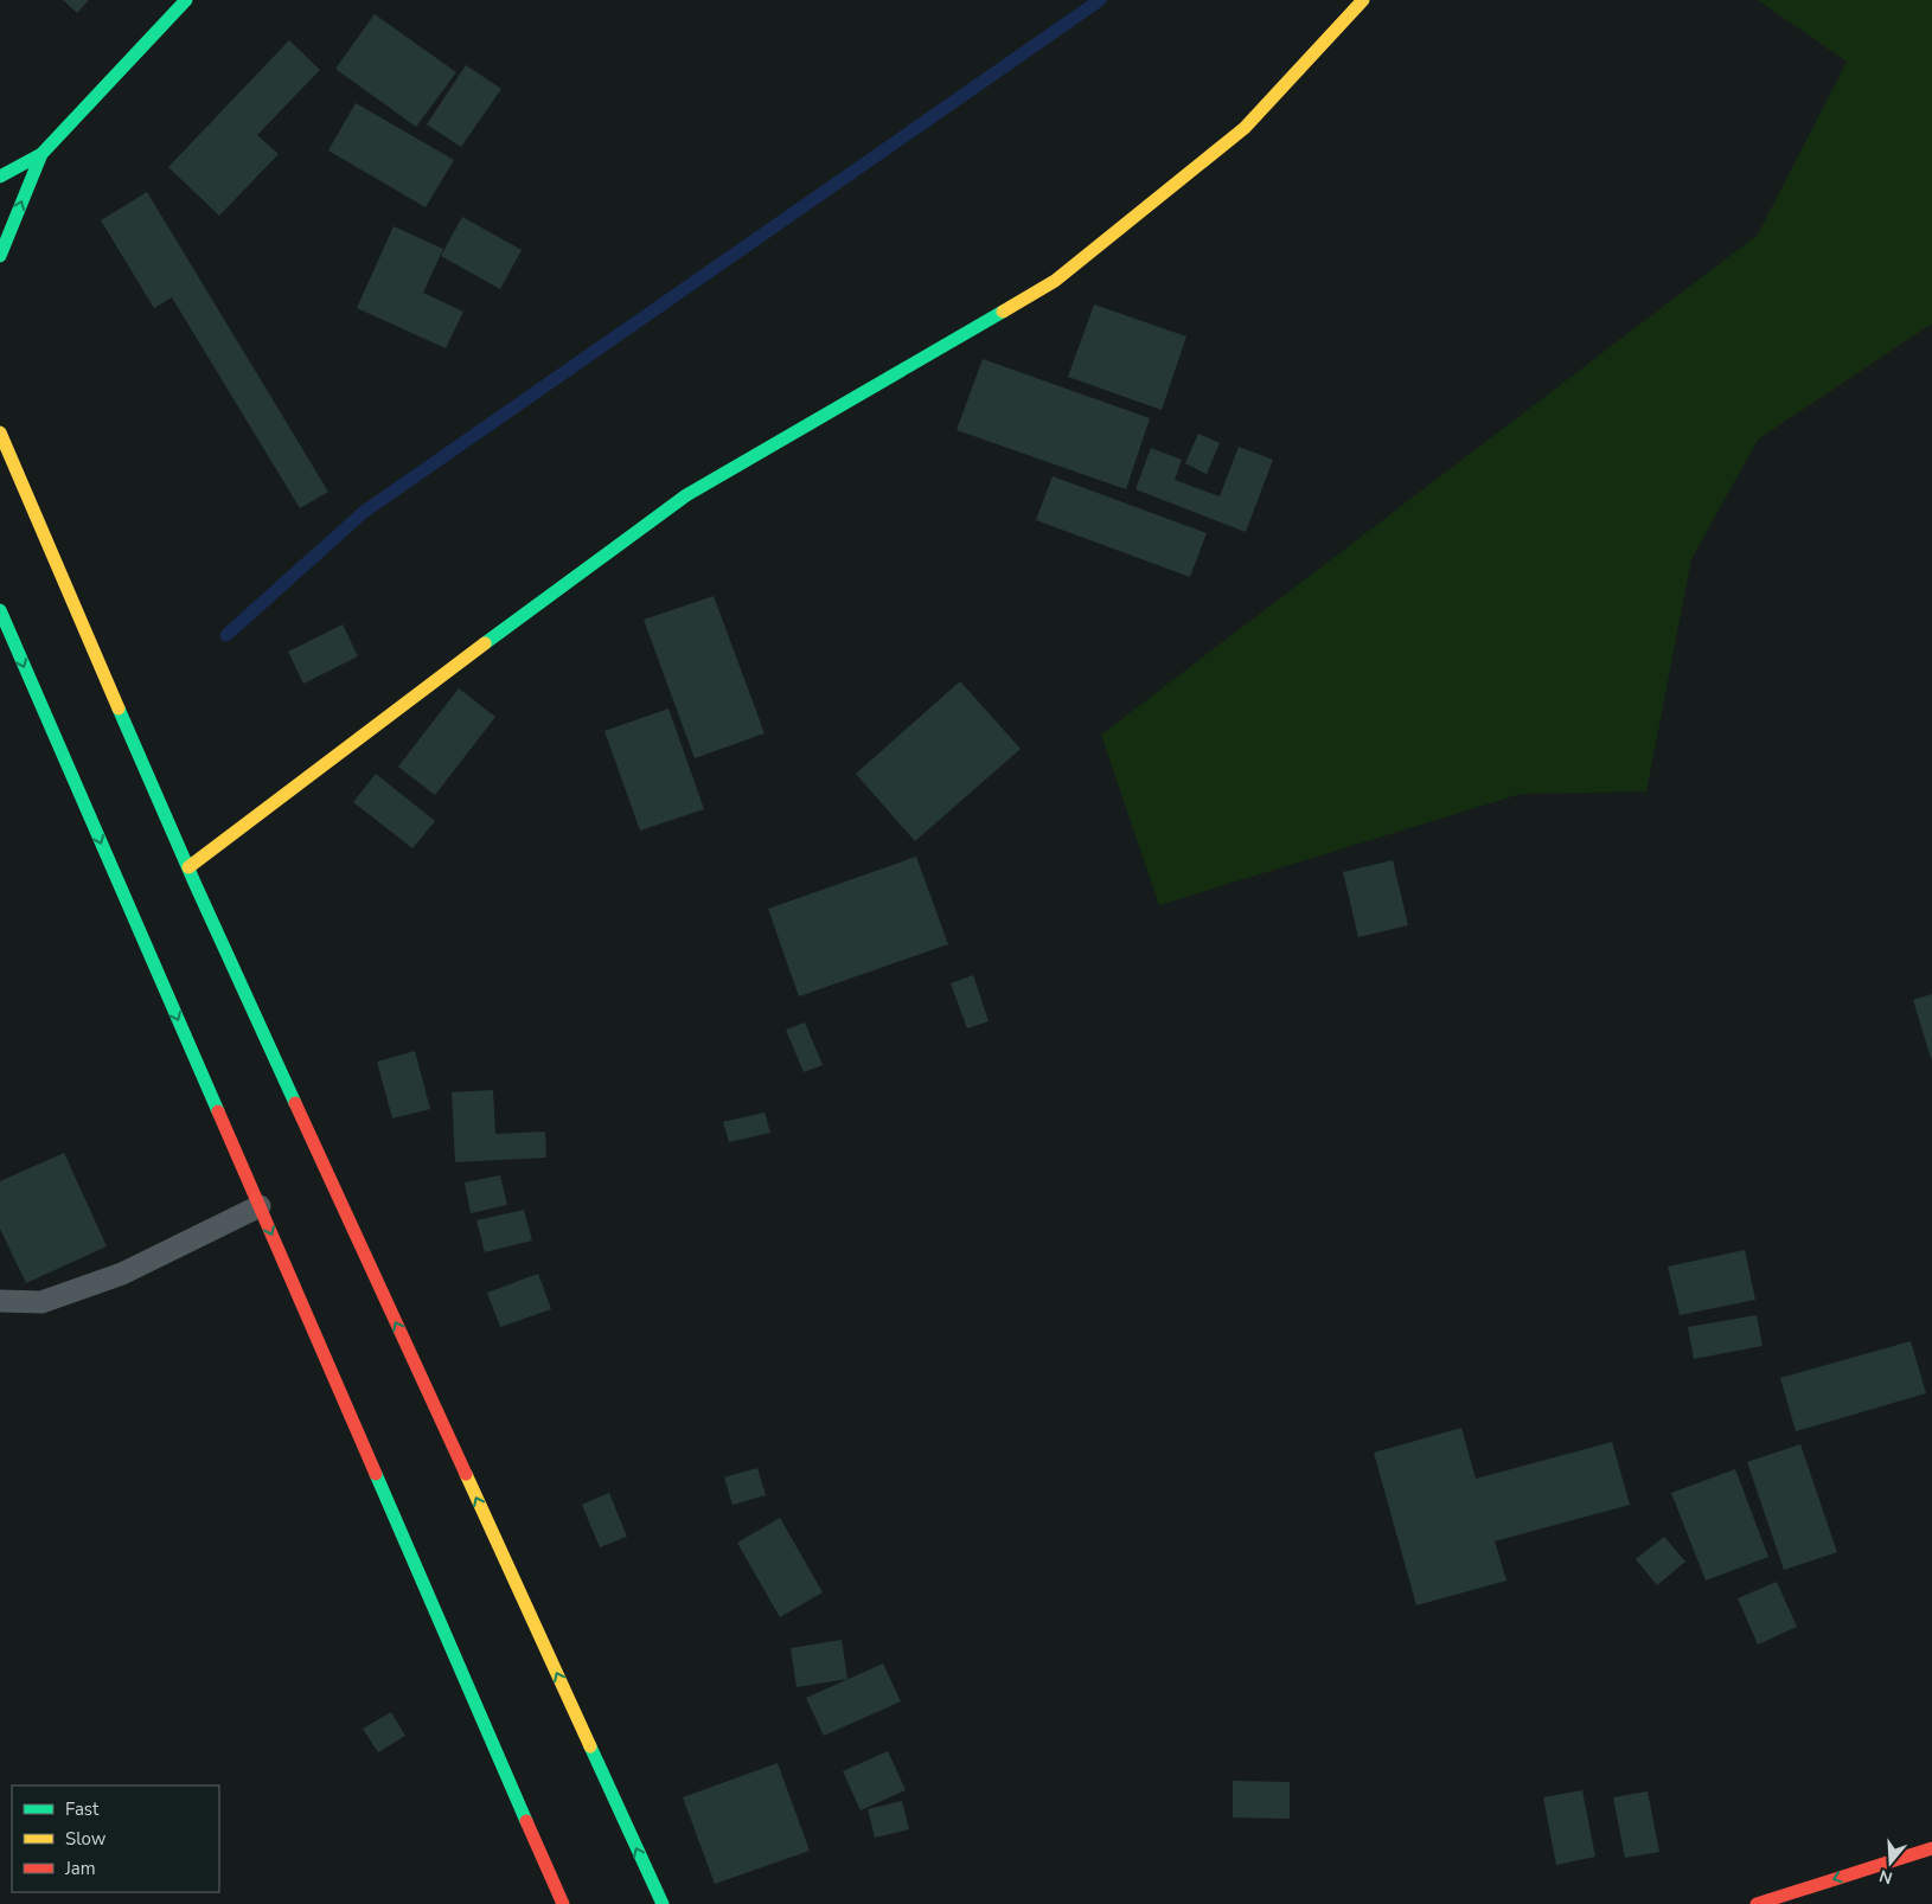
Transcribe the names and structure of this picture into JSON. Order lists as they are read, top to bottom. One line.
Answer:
{"legend":["Fast","Slow","Jam"],"north":"bottom"}
